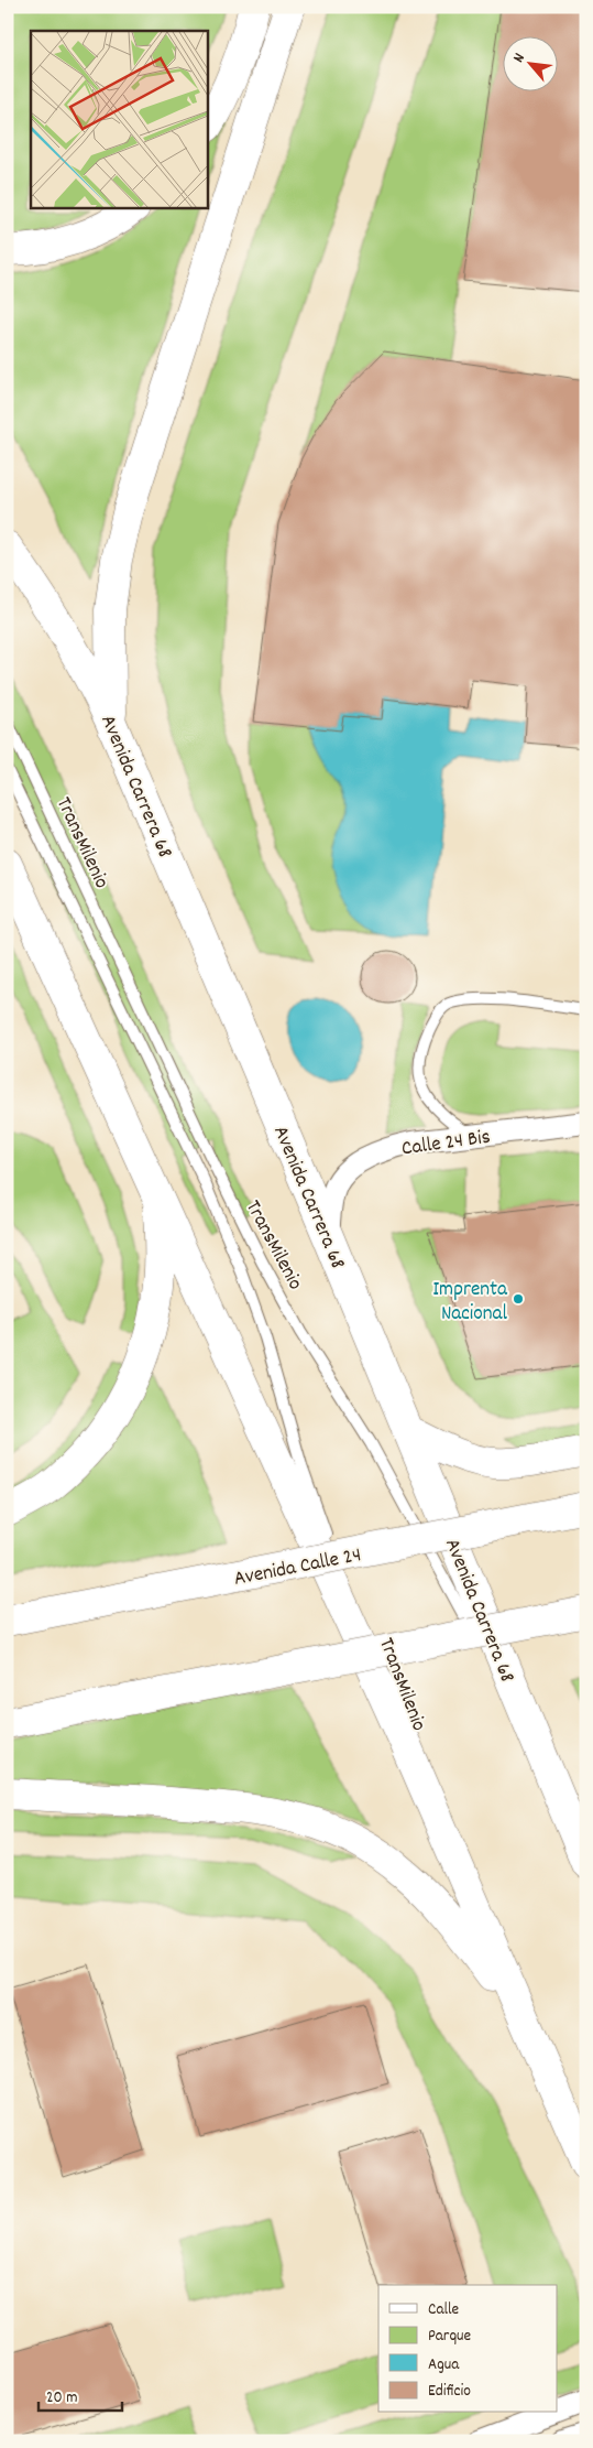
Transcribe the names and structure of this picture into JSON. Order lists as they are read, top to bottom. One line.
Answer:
{"streets":{"main road":["Avenida Carrera 68","Avenida Calle 24"],"street":["Calle 24 Bis"],"lane":["TransMilenio"]},"crossings":[["Avenida Carrera 68","Calle 24 Bis"]],"places":["Imprenta Nacional"],"legend":["Calle","Parque","Agua","Edificio"],"scale_bar":"20 m","north":"top left"}
